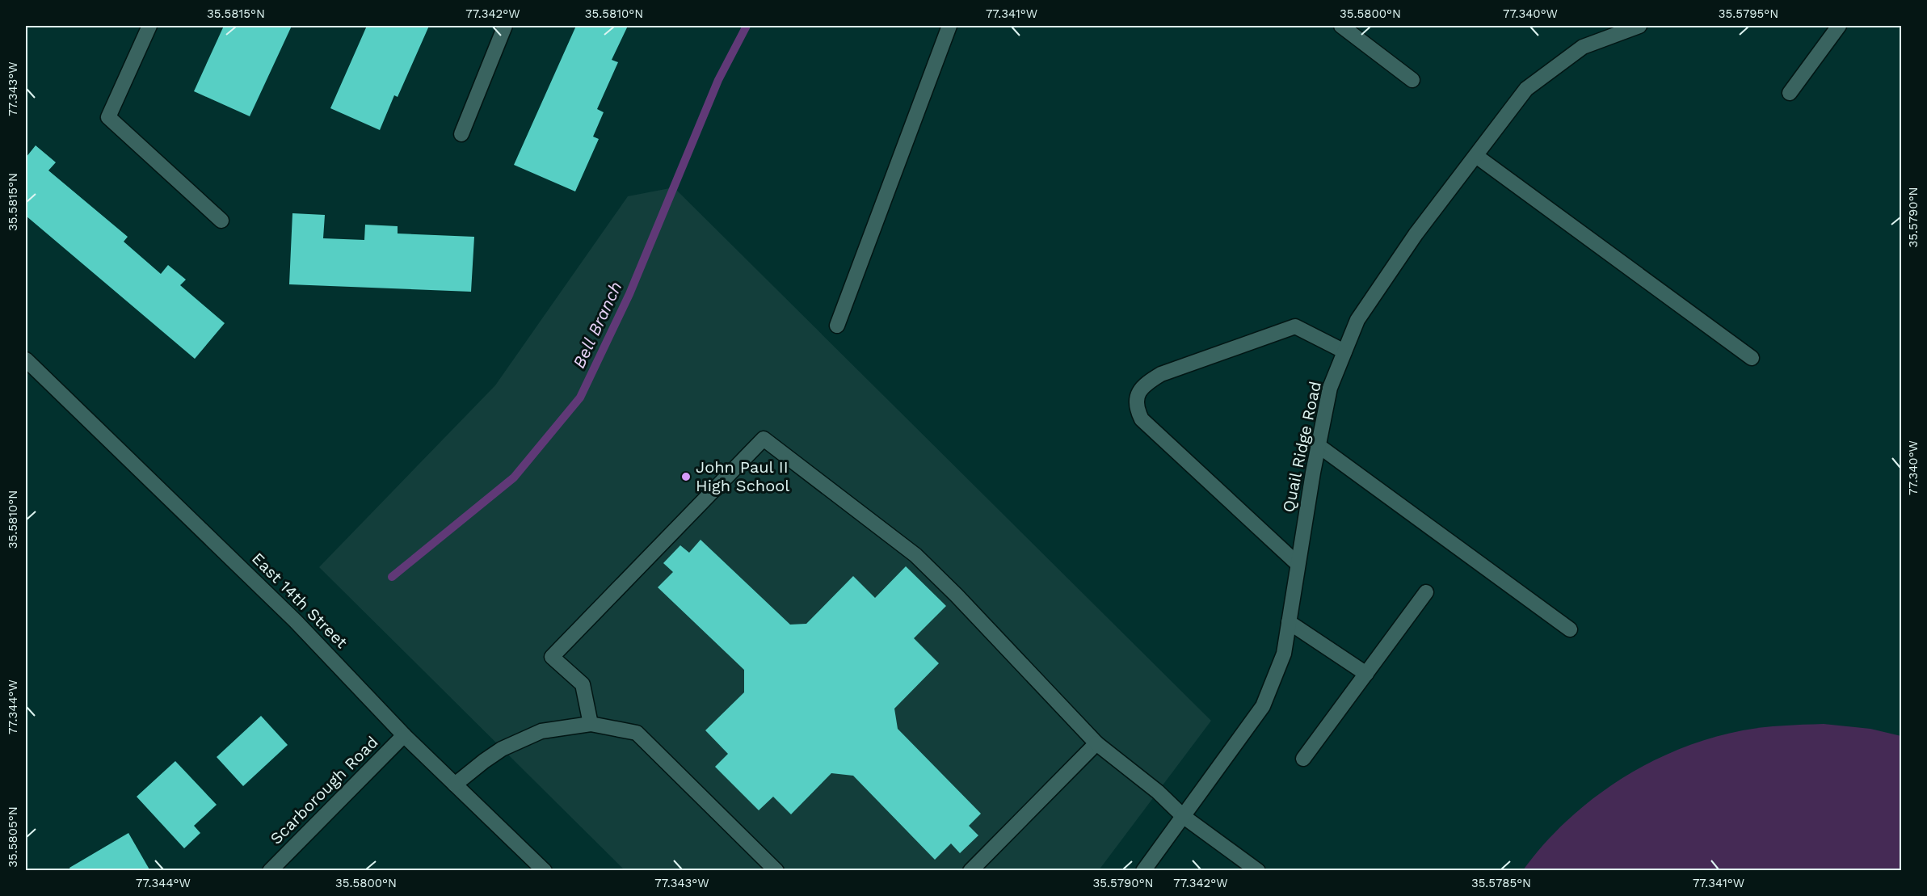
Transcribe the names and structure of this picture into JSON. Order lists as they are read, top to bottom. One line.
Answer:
{"streets":{"street":["Quail Ridge Road","East 14th Street","Scarborough Road"]},"crossings":[["East 14th Street","Scarborough Road"]],"water":["Bell Branch"],"places":["John Paul II High School"],"coordinates":["35.5815°N","77.342°W","35.5810°N","77.341°W","35.5800°N","77.340°W","35.5795°N","77.343°W","35.5790°N","77.344°W","35.5805°N","35.5785°N"]}
